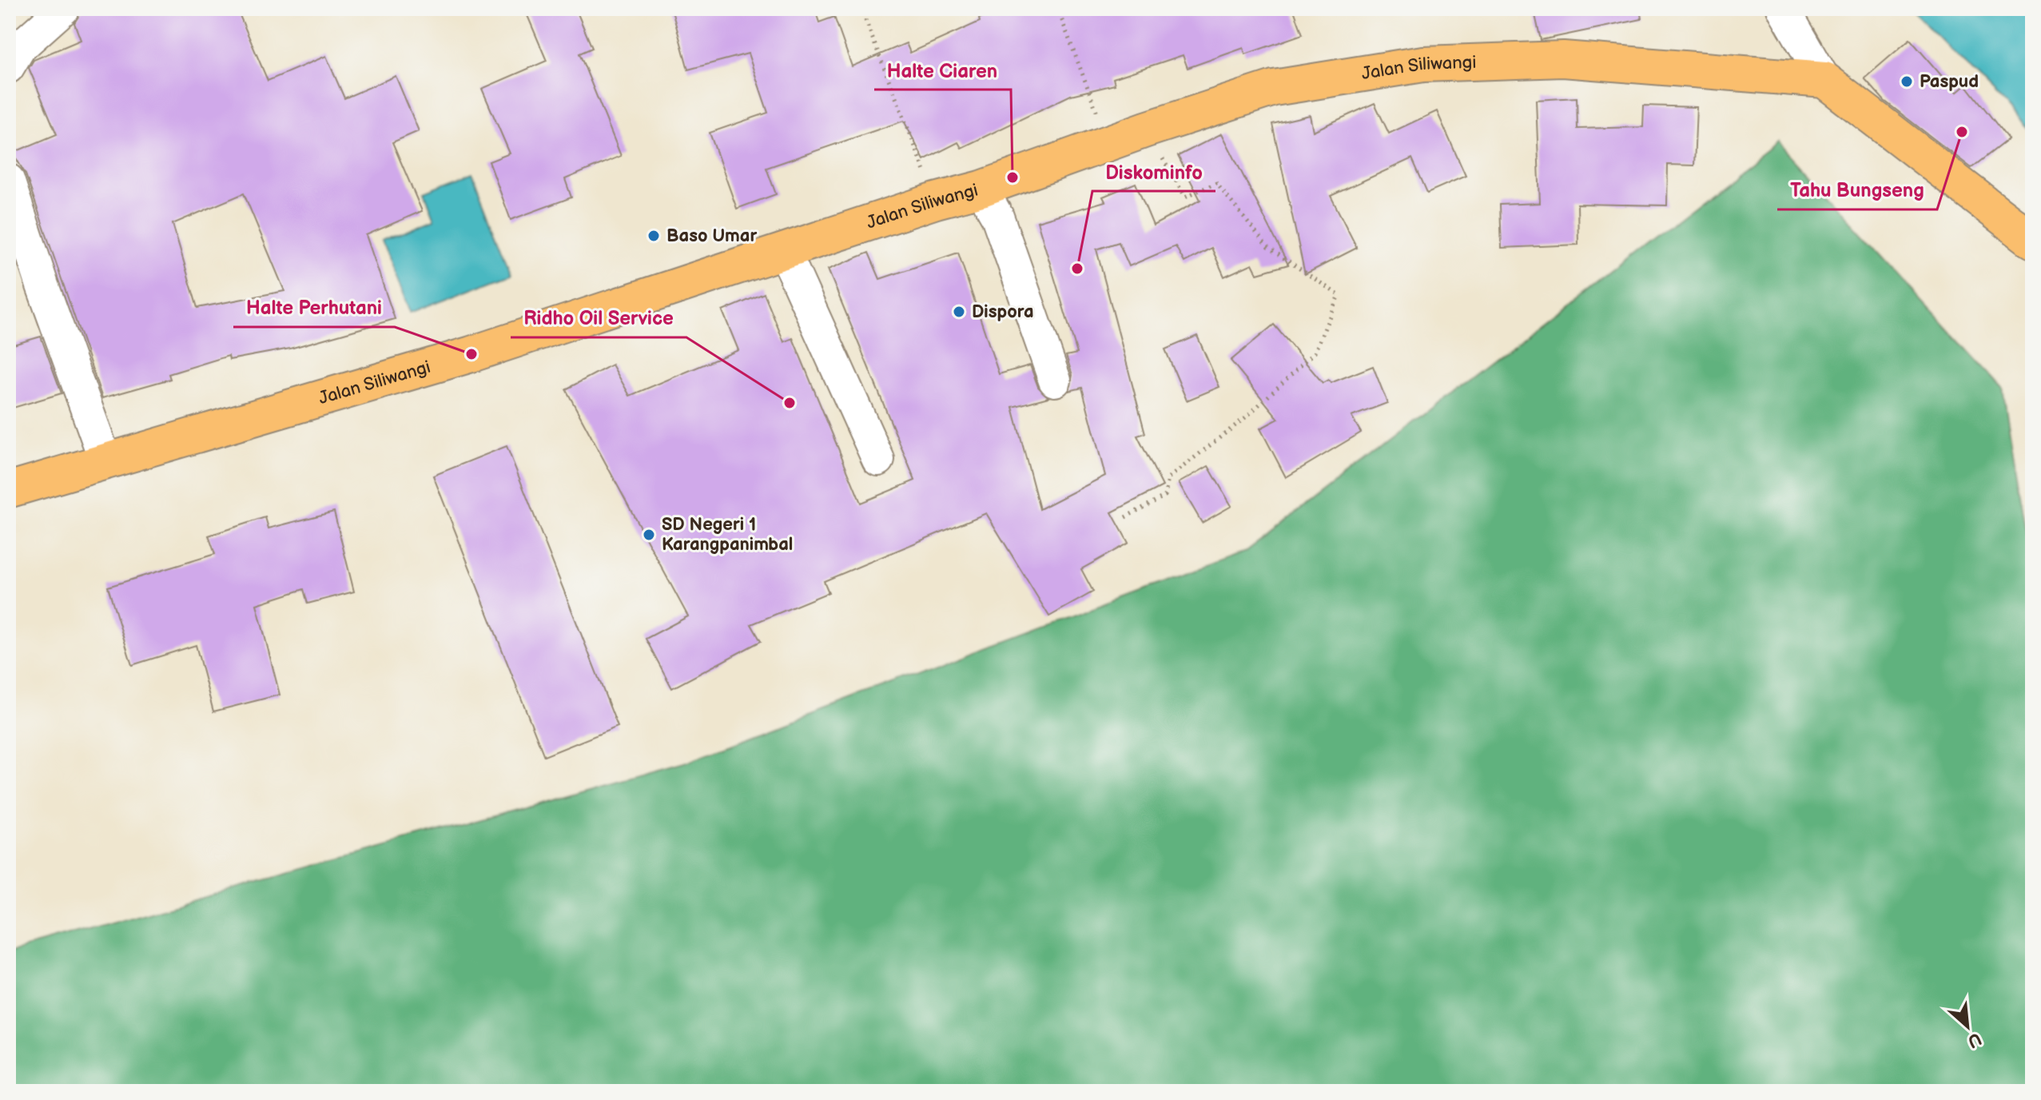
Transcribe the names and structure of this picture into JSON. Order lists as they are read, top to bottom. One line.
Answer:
{"streets":{"highway":["Jalan Siliwangi"]},"places":["Paspud","Tahu Bungseng","Halte Ciaren","Baso Umar","Diskominfo","Dispora","Halte Perhutani","Ridho Oil Service","SD Negeri 1 Karangpanimbal"],"north":"bottom right"}
